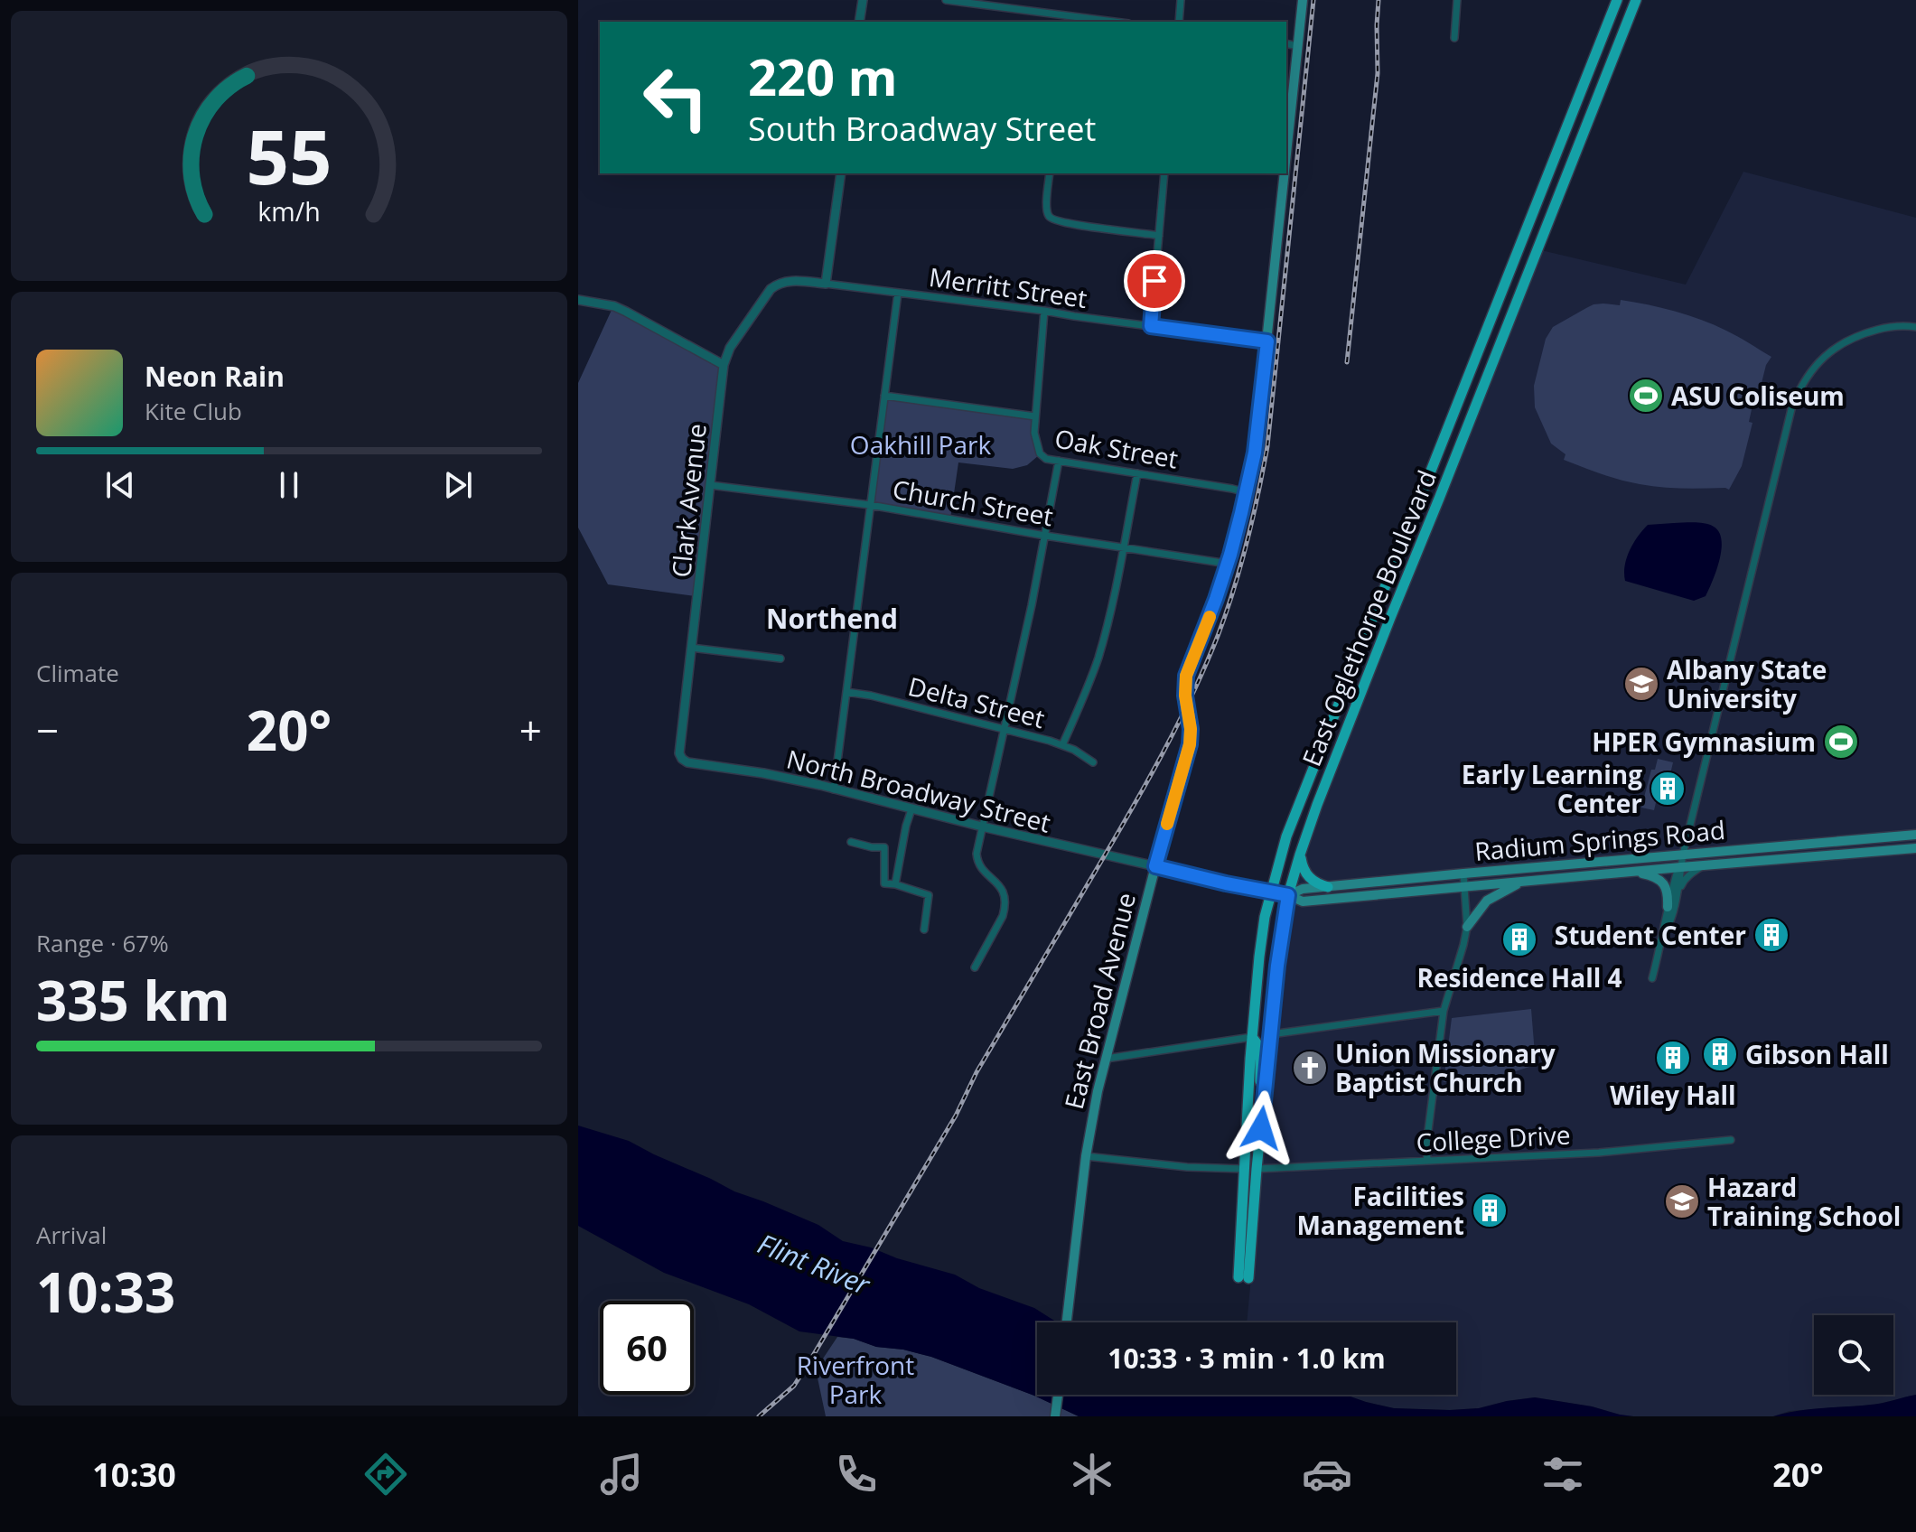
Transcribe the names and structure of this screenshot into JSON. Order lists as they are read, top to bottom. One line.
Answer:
{"streets":{"main road":["East Oglethorpe Boulevard","Radium Springs Road","East Broad Avenue"],"street":["Merritt Street","Oak Street","Clark Avenue","Church Street","Delta Street","North Broadway Street","College Drive"]},"crossings":[["Merritt Street","Clark Avenue"],["Merritt Street","East Broad Avenue"],["Oak Street","East Broad Avenue"],["Clark Avenue","Church Street"],["Clark Avenue","North Broadway Street"],["Church Street","East Broad Avenue"],["East Oglethorpe Boulevard","Radium Springs Road"],["East Oglethorpe Boulevard","College Drive"],["North Broadway Street","Radium Springs Road"],["North Broadway Street","East Broad Avenue"],["Radium Springs Road","East Broad Avenue"],["East Broad Avenue","College Drive"]],"districts":["Northend"],"water":["Flint River"],"parks":["Oakhill Park","Riverfront Park"],"places":{"sports":["ASU Coliseum","HPER Gymnasium"],"school or university":["Albany State University","Hazard Training School"],"building":["Early Learning Center","Student Center","Residence Hall 4","Gibson Hall","Wiley Hall","Facilities Management"],"church":["Union Missionary Baptist Church"]},"page":{"turn":["220 m","South Broadway Street"],"song":["Neon Rain","Kite Club"],"tile":["Climate",["Range · 67%","335 km"],["Arrival","10:33"]],"heat":["−","20°","+"],"limit":"60","trip":"10:33 · 3 min · 1.0 km","tabs":["10:30","20°"],"gauge":["55","km/h"]}}
